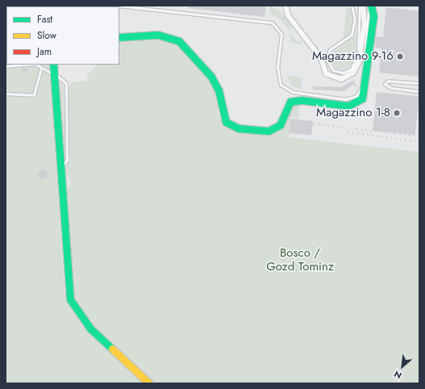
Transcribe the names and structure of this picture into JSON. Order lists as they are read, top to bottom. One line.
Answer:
{"parks":["Bosco / Gozd Tominz"],"places":["Magazzino 9-16","Magazzino 1-8"],"legend":["Fast","Slow","Jam"],"north":"bottom left"}
